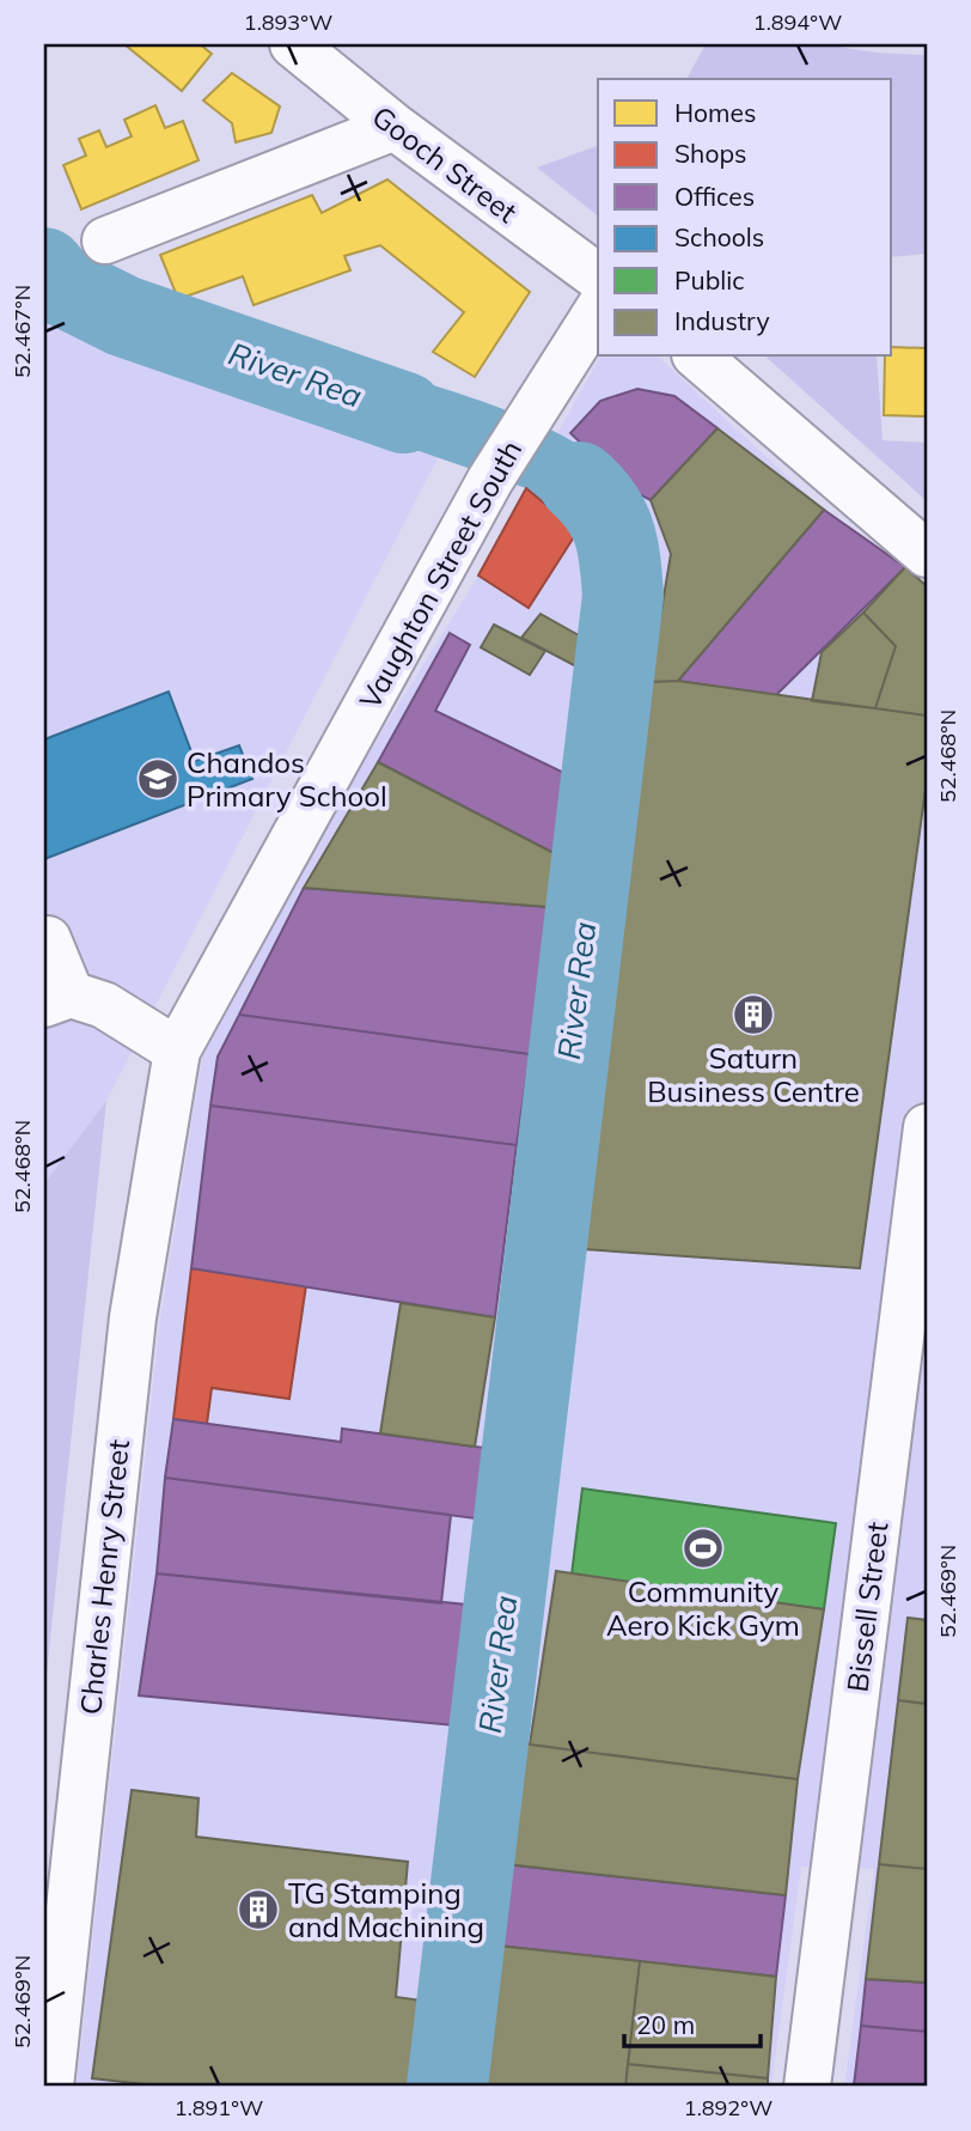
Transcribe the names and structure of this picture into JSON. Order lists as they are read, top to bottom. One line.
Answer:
{"streets":{"street":["Gooch Street","Vaughton Street South","Charles Henry Street","Bissell Street"]},"crossings":[["Vaughton Street South","Charles Henry Street"]],"water":["River Rea"],"places":{"school or university":["Chandos Primary School"],"building":["Saturn Business Centre","TG Stamping and Machining"],"sports":["Community Aero Kick Gym"]},"legend":["Homes","Shops","Offices","Schools","Public","Industry"],"scale_bar":"20 m","coordinates":["1.893°W","1.894°W","52.467°N","52.468°N","52.469°N","1.891°W","1.892°W"]}
